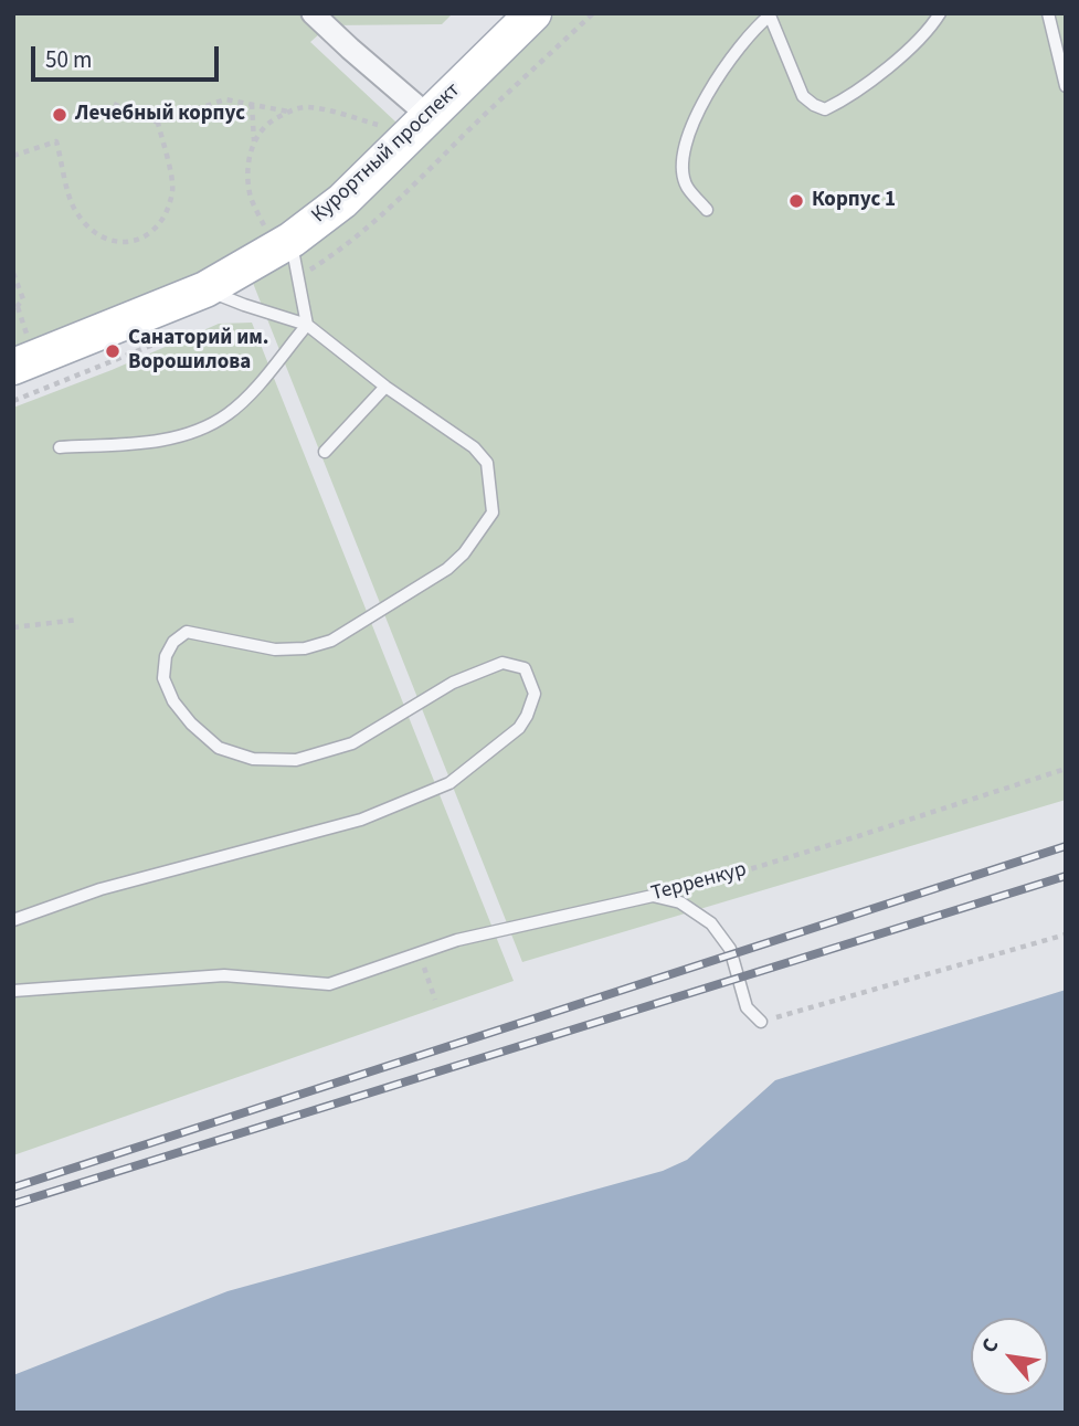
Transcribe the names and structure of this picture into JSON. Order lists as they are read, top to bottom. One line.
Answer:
{"streets":{"main road":["Курортный проспект"],"lane":["Терренкур"]},"places":["Лечебный корпус","Корпус 1","Санаторий им. Ворошилова"],"scale_bar":"50 m","north":"top left"}
